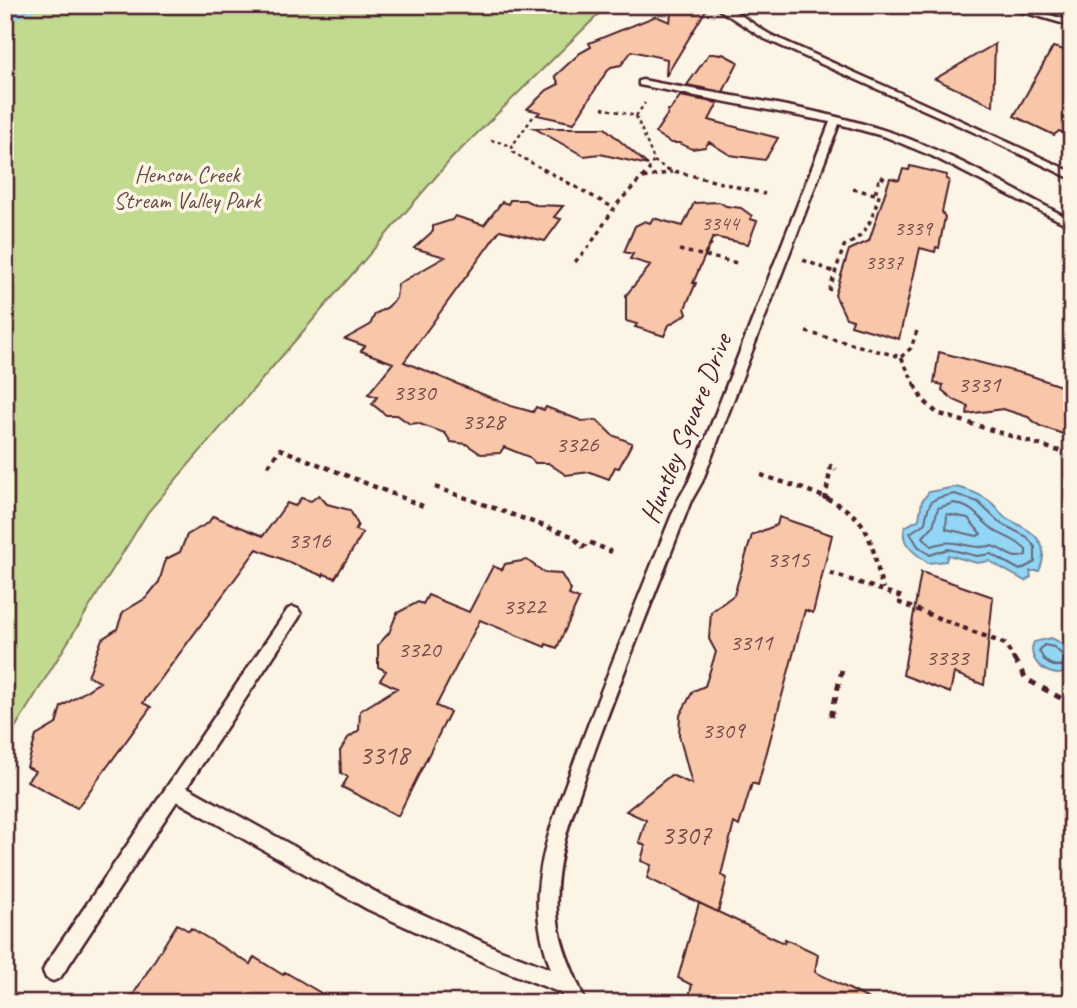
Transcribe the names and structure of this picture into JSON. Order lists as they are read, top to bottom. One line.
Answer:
{"streets":{"lane":["Huntley Square Drive"]},"parks":["Henson Creek Stream Valley Park"],"house_numbers":["3344","3339","3337","3331","3330","3328","3326","3316","3315","3322","3311","3320","3333","3309","3318","3307"]}
